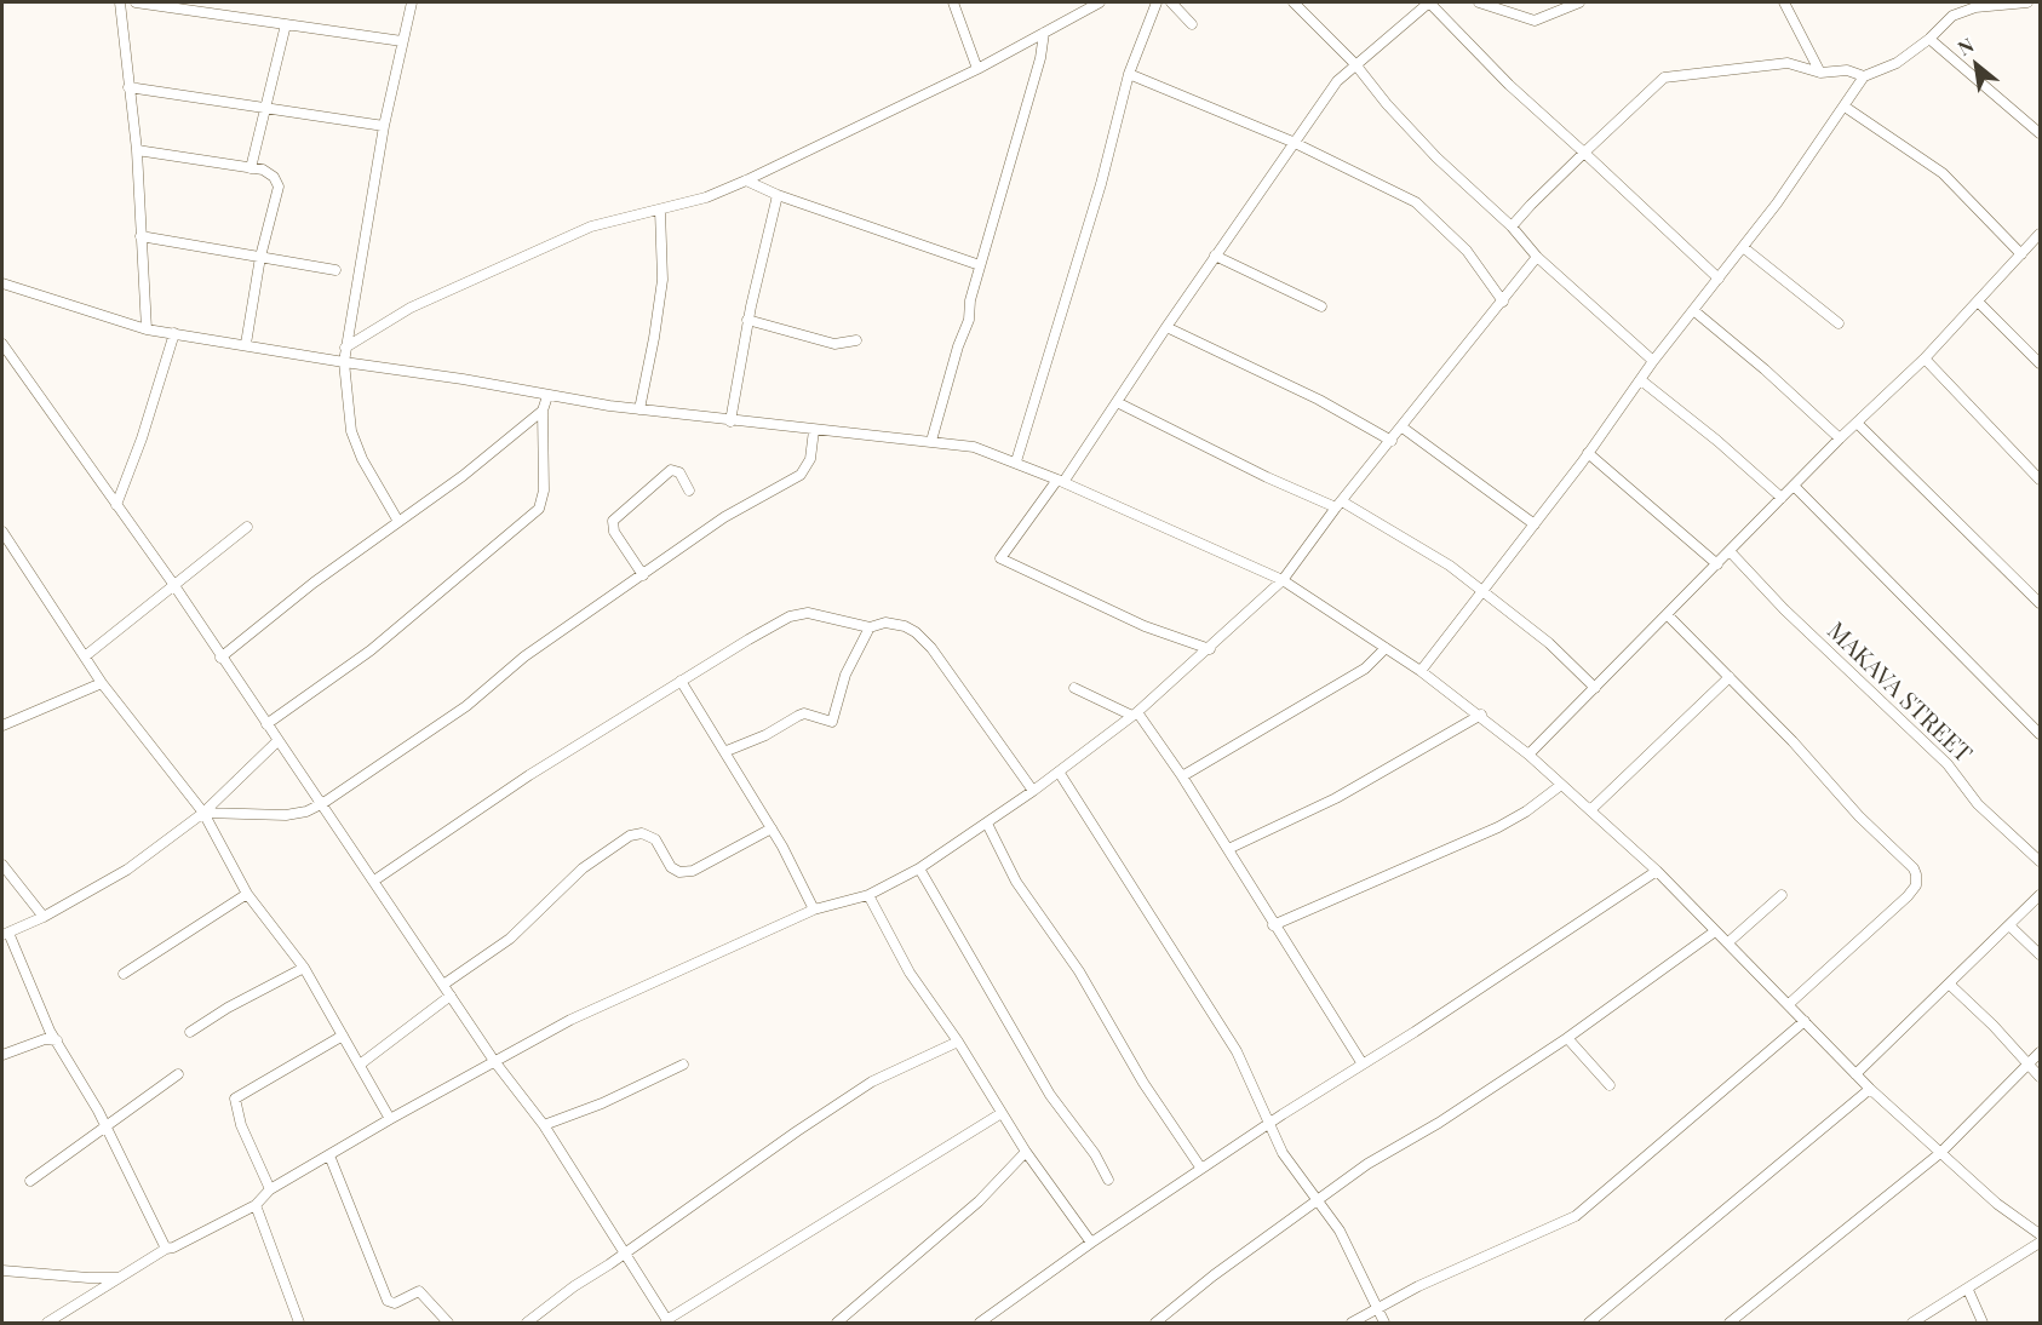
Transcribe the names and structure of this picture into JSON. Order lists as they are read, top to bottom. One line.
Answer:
{"streets":{"street":["MAKAVA STREET"]},"north":"top left"}
